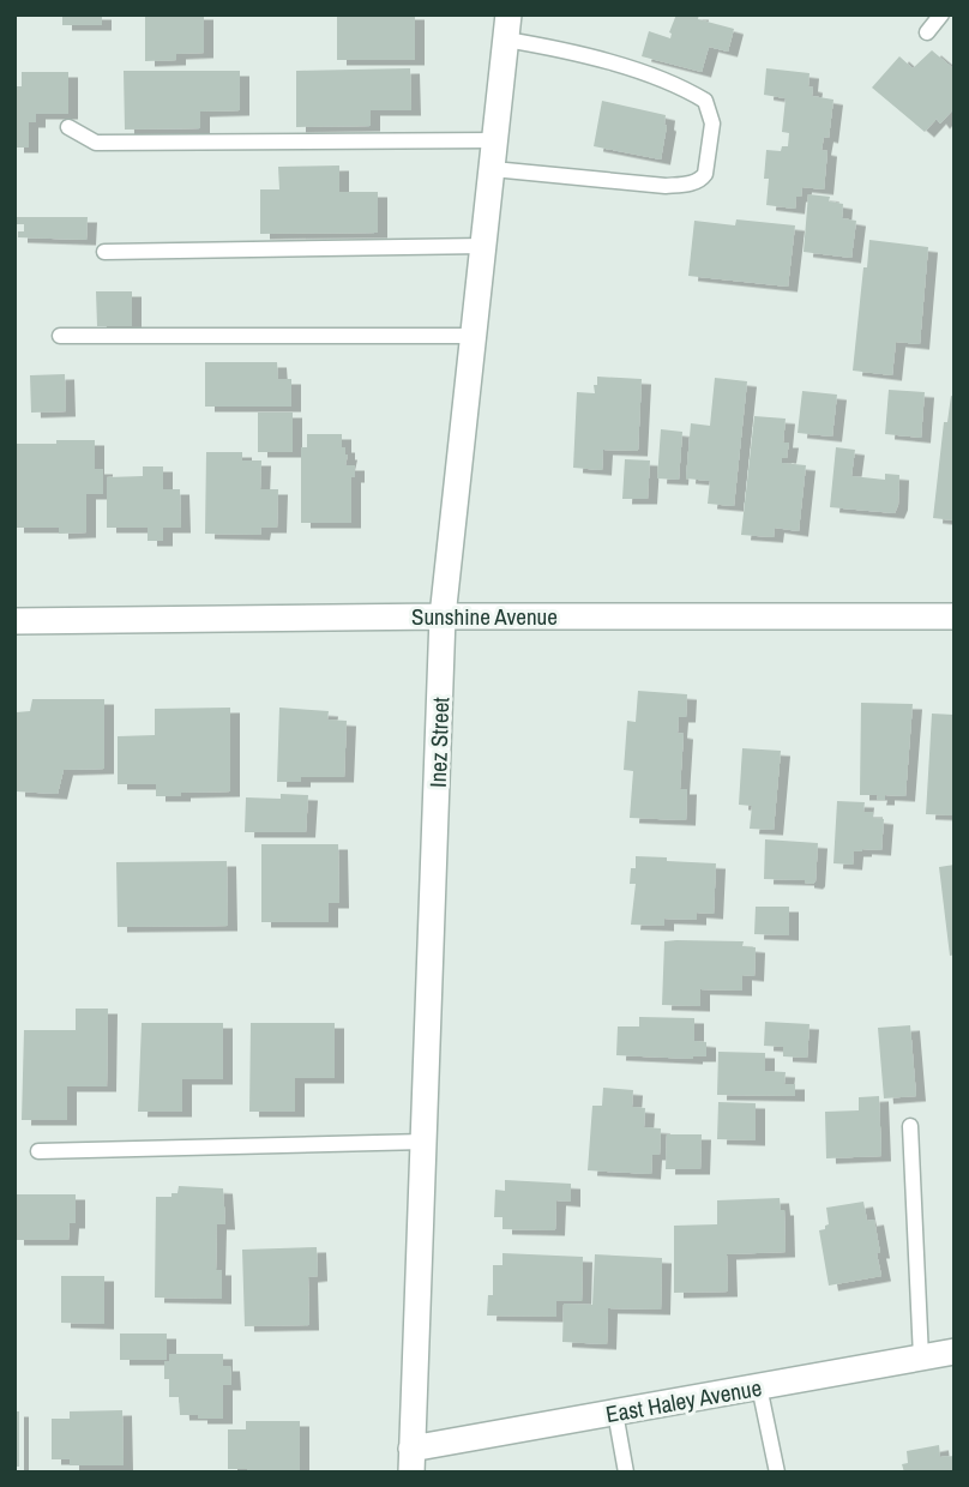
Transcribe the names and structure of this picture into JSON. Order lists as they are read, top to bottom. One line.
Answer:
{"streets":{"street":["Sunshine Avenue","Inez Street","East Haley Avenue"]},"crossings":[["Sunshine Avenue","Inez Street"],["Inez Street","East Haley Avenue"]]}
